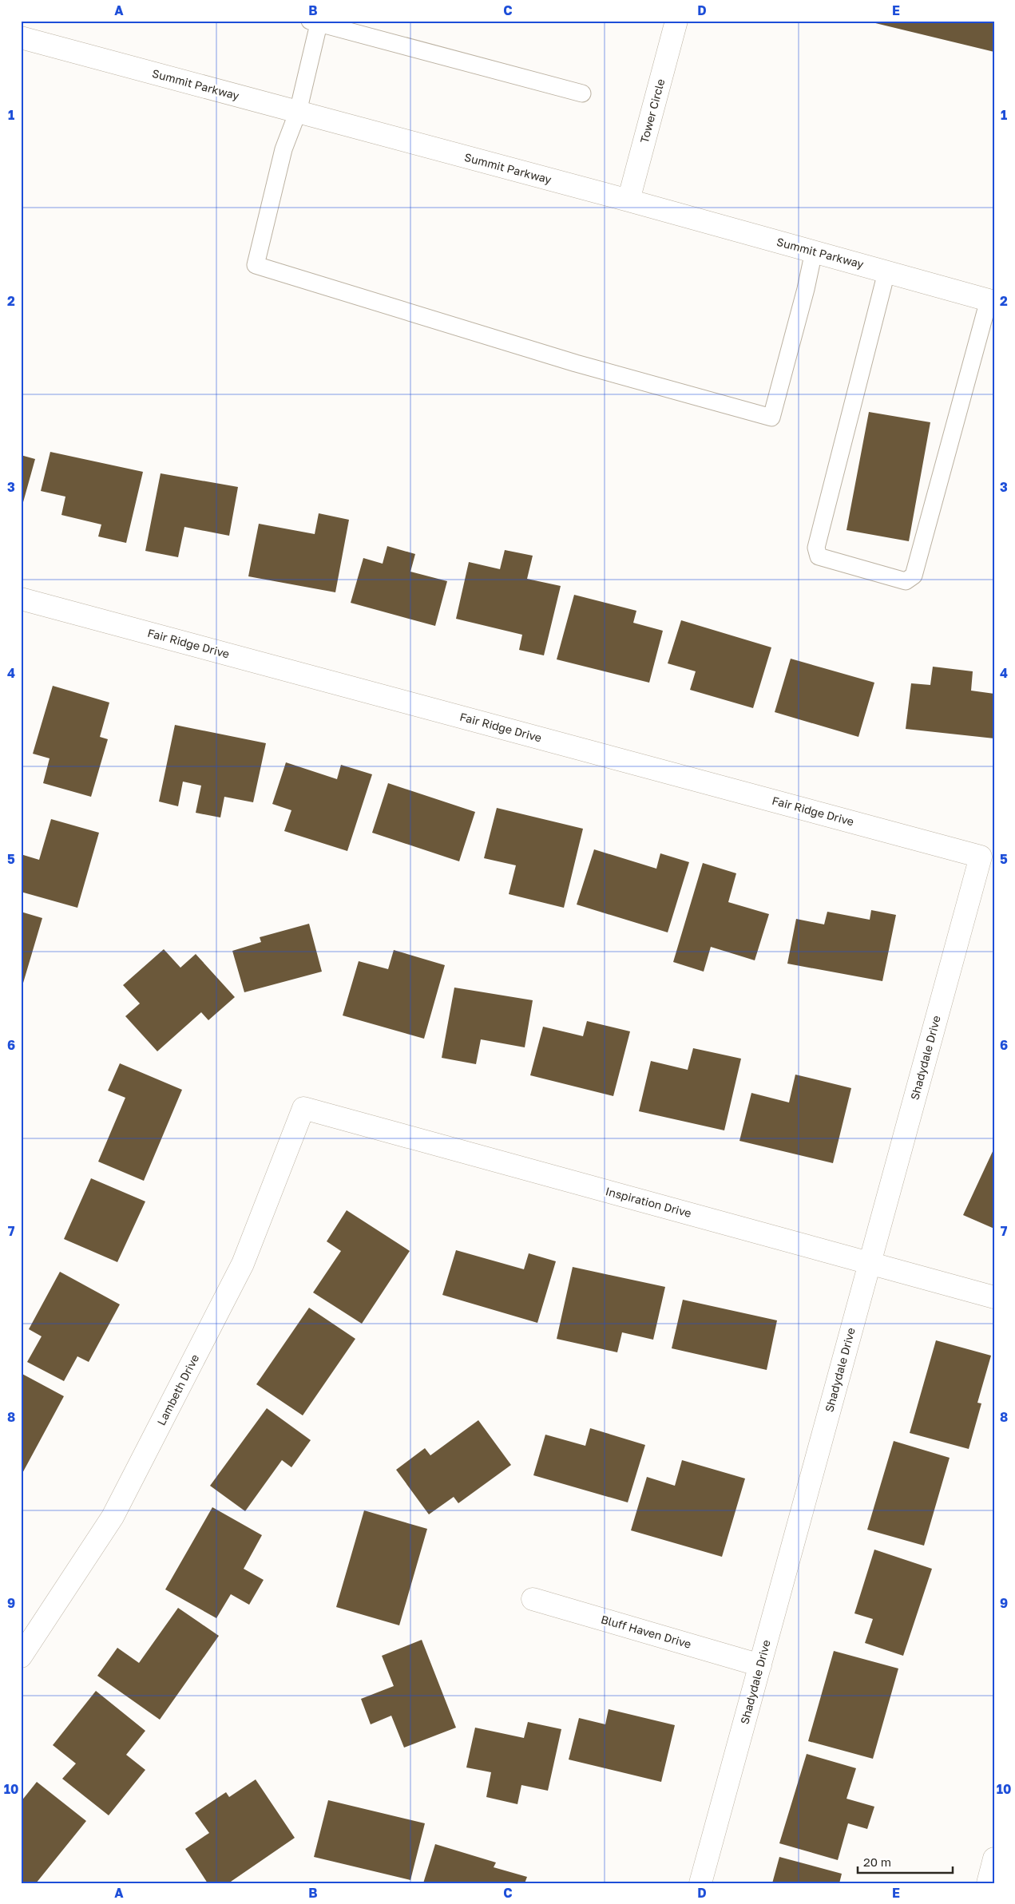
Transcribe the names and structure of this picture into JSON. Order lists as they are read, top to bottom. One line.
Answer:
{"streets":{"street":["Summit Parkway","Tower Circle","Fair Ridge Drive","Shadydale Drive","Inspiration Drive","Lambeth Drive","Bluff Haven Drive"]},"crossings":[["Summit Parkway","Tower Circle"],["Fair Ridge Drive","Shadydale Drive"],["Shadydale Drive","Inspiration Drive"],["Shadydale Drive","Bluff Haven Drive"],["Inspiration Drive","Lambeth Drive"]],"scale_bar":"20 m","grid":{"columns":["A","B","C","D","E"],"rows":["1","2","3","4","5","6","7","8","9","10"]}}
